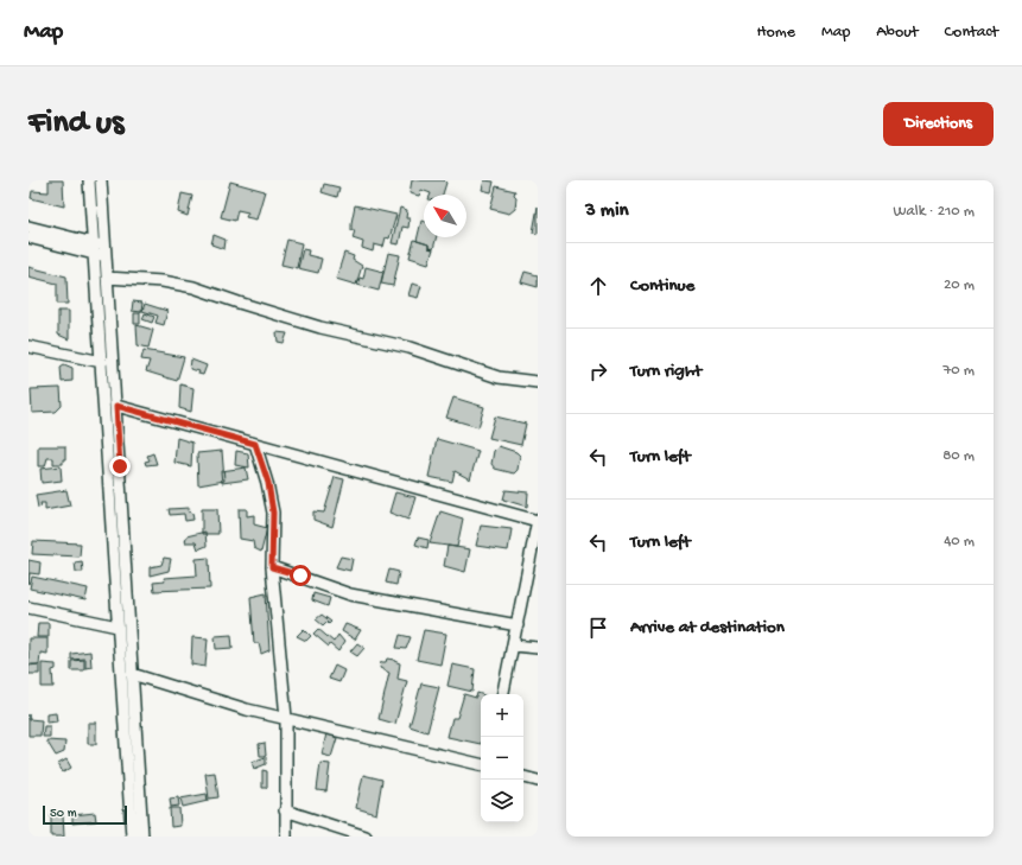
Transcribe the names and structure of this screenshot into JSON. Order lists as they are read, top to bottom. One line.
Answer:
{"scale_bar":"50 m","north":"top left","page":{"header":"Map","nav":["Home","Map","About","Contact"],"buttons":"Directions","title":"Find us","heading":["3 min","Walk · 210 m"],"list":[["Continue","20 m"],["Turn right","70 m"],["Turn left","80 m"],["Turn left","40 m"],"Arrive at destination"],"map_buttons":["+","−"],"scale":"50 m"}}
